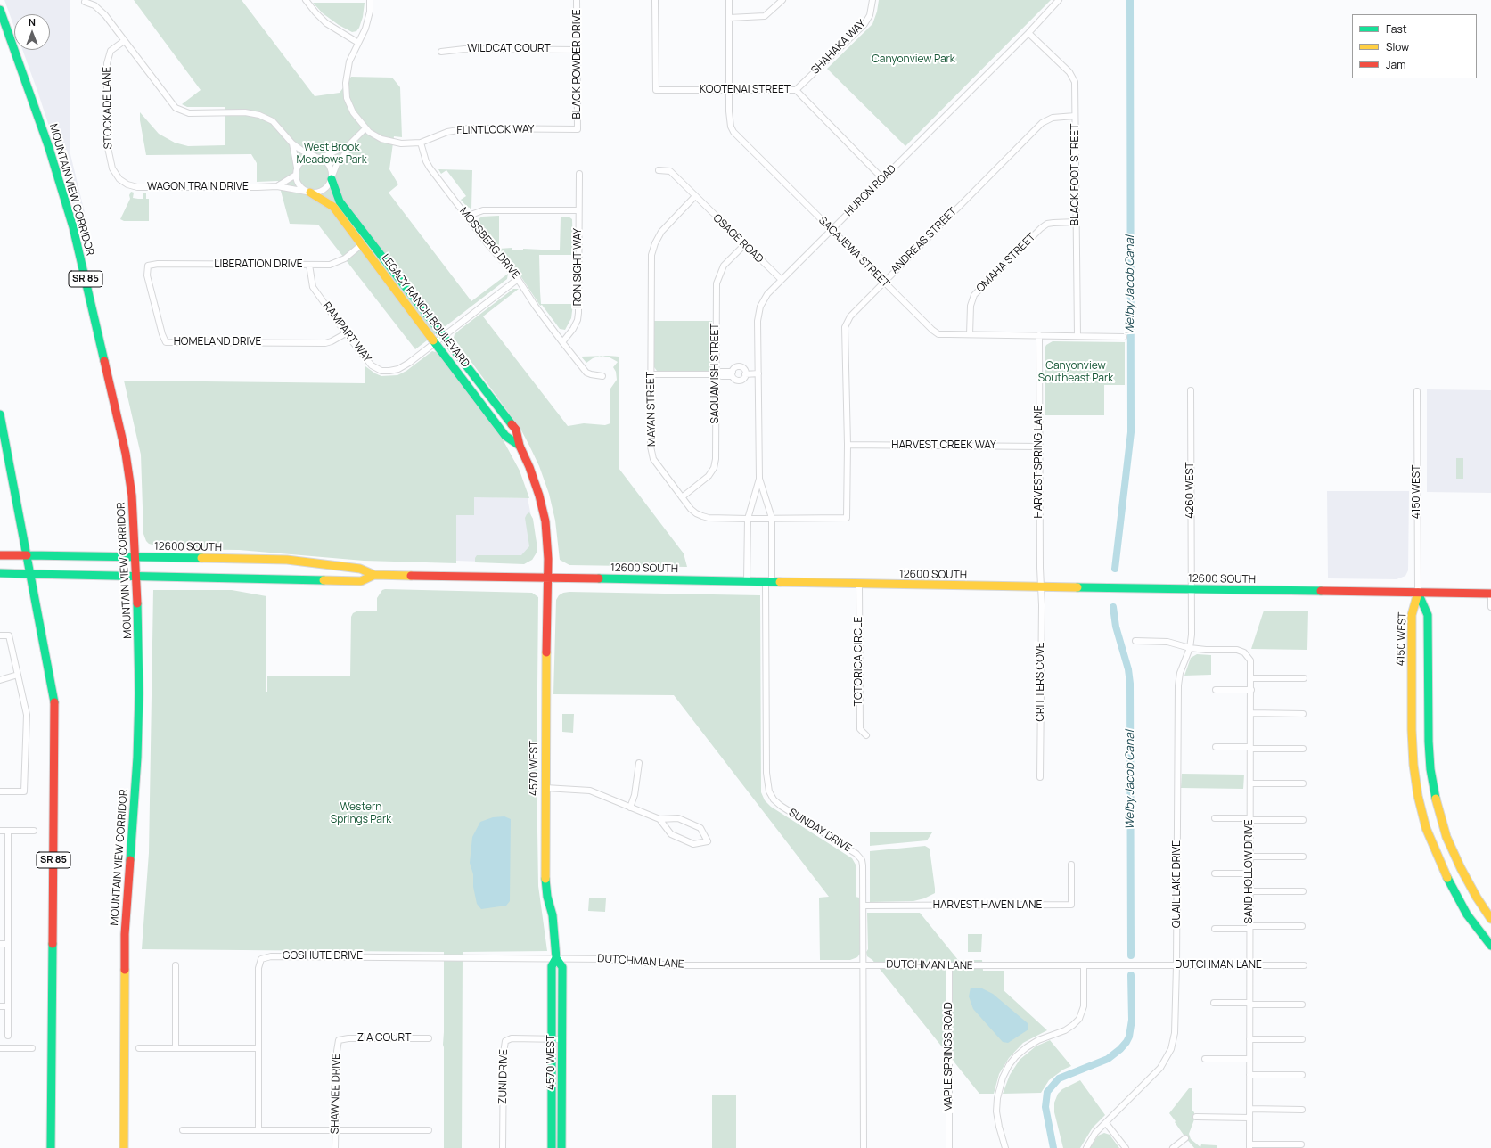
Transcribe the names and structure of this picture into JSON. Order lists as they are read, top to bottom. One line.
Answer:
{"streets":{"main road":["MOUNTAIN VIEW CORRIDOR","SR 85","LEGACY RANCH BOULEVARD","4150 WEST","12600 SOUTH","4570 WEST"],"street":["SHAHAKA WAY","WILDCAT COURT","BLACK POWDER DRIVE","KOOTENAI STREET","STOCKADE LANE","FLINTLOCK WAY","BLACK FOOT STREET","WAGON TRAIN DRIVE","HURON ROAD","OSAGE ROAD","ANDREAS STREET","MOSSBERG DRIVE","SACAJEWA STREET","OMAHA STREET","LIBERATION DRIVE","IRON SIGHT WAY","RAMPART WAY","HOMELAND DRIVE","SAQUAMISH STREET","MAYAN STREET","HARVEST CREEK WAY","HARVEST SPRING LANE","4260 WEST","TOTORICA CIRCLE","CRITTERS COVE","SUNDAY DRIVE","SAND HOLLOW DRIVE","QUAIL LAKE DRIVE","HARVEST HAVEN LANE","GOSHUTE DRIVE","DUTCHMAN LANE","ZIA COURT","MAPLE SPRINGS ROAD","ZUNI DRIVE","SHAWNEE DRIVE"]},"crossings":[["SHAHAKA WAY","KOOTENAI STREET"],["WILDCAT COURT","BLACK POWDER DRIVE"],["BLACK POWDER DRIVE","FLINTLOCK WAY"],["KOOTENAI STREET","HURON ROAD"],["KOOTENAI STREET","SACAJEWA STREET"],["STOCKADE LANE","WAGON TRAIN DRIVE"],["FLINTLOCK WAY","MOSSBERG DRIVE"],["BLACK FOOT STREET","HURON ROAD"],["BLACK FOOT STREET","ANDREAS STREET"],["BLACK FOOT STREET","SACAJEWA STREET"],["BLACK FOOT STREET","OMAHA STREET"],["WAGON TRAIN DRIVE","LEGACY RANCH BOULEVARD"],["MOUNTAIN VIEW CORRIDOR","12600 SOUTH"],["HURON ROAD","OSAGE ROAD"],["HURON ROAD","SACAJEWA STREET"],["HURON ROAD","MAYAN STREET"],["HURON ROAD","12600 SOUTH"],["HURON ROAD","SUNDAY DRIVE"],["OSAGE ROAD","SAQUAMISH STREET"],["OSAGE ROAD","MAYAN STREET"],["ANDREAS STREET","SACAJEWA STREET"],["ANDREAS STREET","MAYAN STREET"],["ANDREAS STREET","HARVEST CREEK WAY"],["MOSSBERG DRIVE","IRON SIGHT WAY"],["MOSSBERG DRIVE","RAMPART WAY"],["SACAJEWA STREET","OMAHA STREET"],["SACAJEWA STREET","HARVEST SPRING LANE"],["LIBERATION DRIVE","LEGACY RANCH BOULEVARD"],["LIBERATION DRIVE","RAMPART WAY"],["LIBERATION DRIVE","HOMELAND DRIVE"],["SR 85","12600 SOUTH"],["LEGACY RANCH BOULEVARD","RAMPART WAY"],["LEGACY RANCH BOULEVARD","12600 SOUTH"],["LEGACY RANCH BOULEVARD","4570 WEST"],["RAMPART WAY","HOMELAND DRIVE"],["SAQUAMISH STREET","MAYAN STREET"],["HARVEST CREEK WAY","HARVEST SPRING LANE"],["HARVEST SPRING LANE","12600 SOUTH"],["HARVEST SPRING LANE","CRITTERS COVE"],["4260 WEST","12600 SOUTH"],["4260 WEST","QUAIL LAKE DRIVE"],["4150 WEST","12600 SOUTH"],["12600 SOUTH","TOTORICA CIRCLE"],["12600 SOUTH","CRITTERS COVE"],["12600 SOUTH","4570 WEST"],["12600 SOUTH","SUNDAY DRIVE"],["12600 SOUTH","QUAIL LAKE DRIVE"],["4570 WEST","GOSHUTE DRIVE"],["4570 WEST","DUTCHMAN LANE"],["4570 WEST","ZUNI DRIVE"],["SUNDAY DRIVE","HARVEST HAVEN LANE"],["SUNDAY DRIVE","DUTCHMAN LANE"],["SAND HOLLOW DRIVE","QUAIL LAKE DRIVE"],["SAND HOLLOW DRIVE","DUTCHMAN LANE"],["QUAIL LAKE DRIVE","DUTCHMAN LANE"],["GOSHUTE DRIVE","DUTCHMAN LANE"],["DUTCHMAN LANE","MAPLE SPRINGS ROAD"],["ZIA COURT","SHAWNEE DRIVE"]],"water":["Welby Jacob Canal"],"parks":["Canyonview Park","West Brook Meadows Park","Canyonview Southeast Park","Western Springs Park"],"legend":["Fast","Slow","Jam"],"north":"top"}
